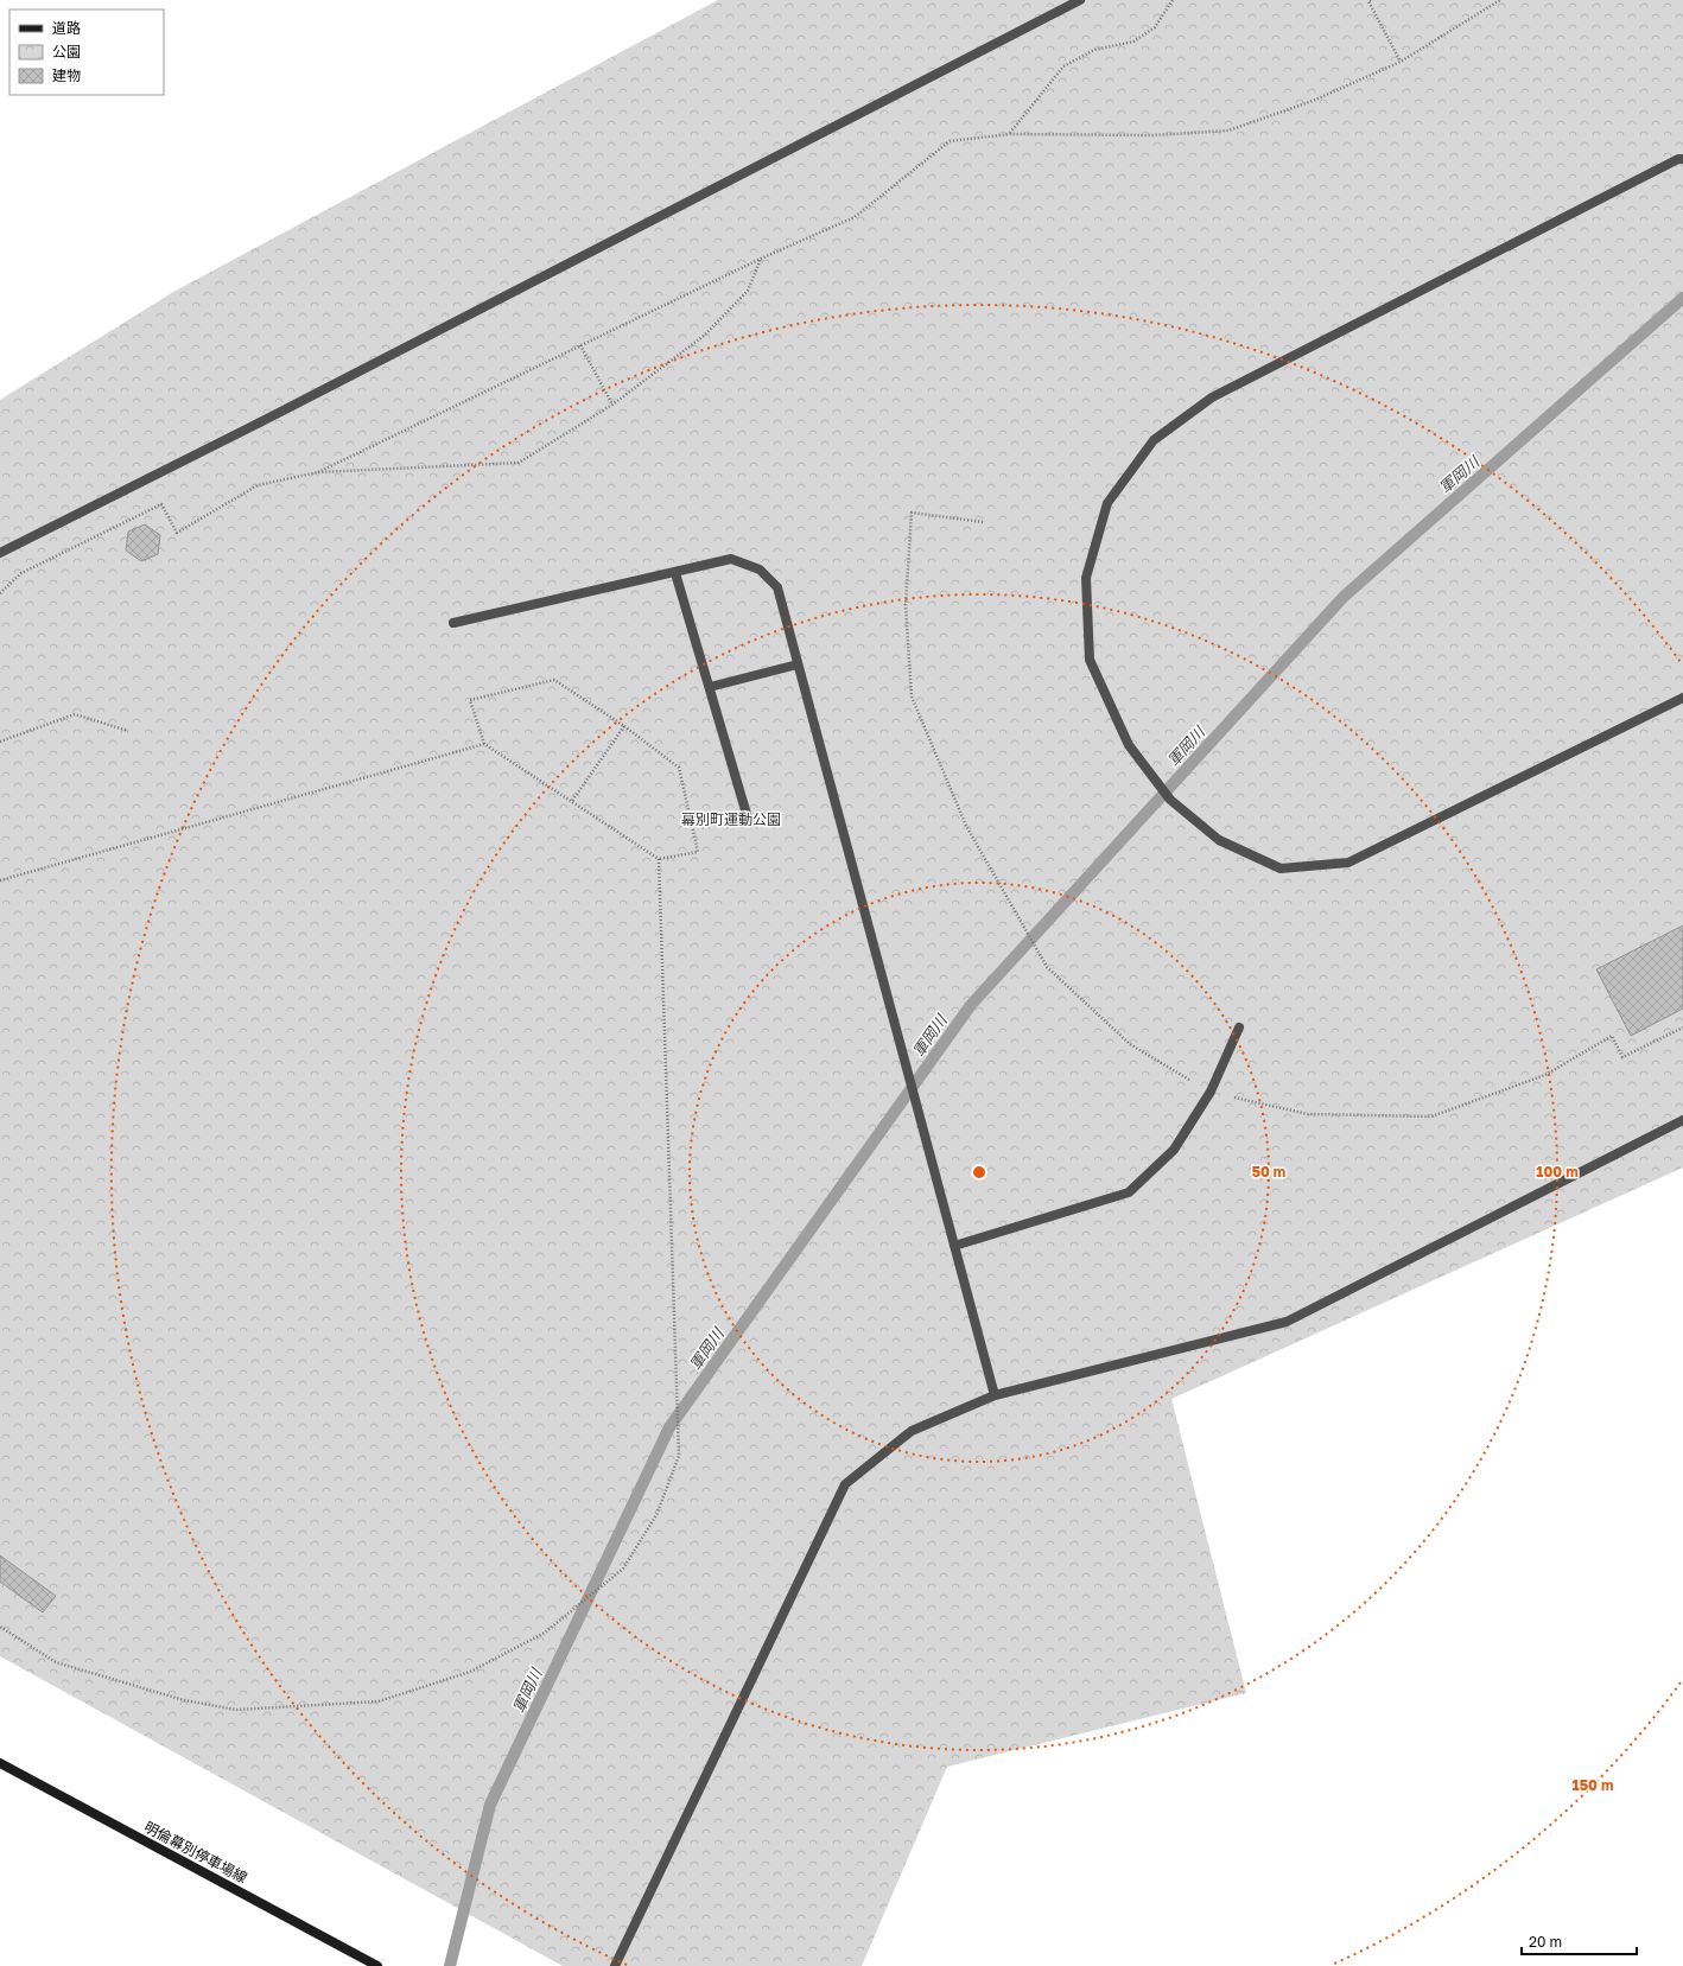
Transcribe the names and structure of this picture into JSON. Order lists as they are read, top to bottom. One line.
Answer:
{"streets":{"main road":["明倫幕別停車場線"]},"water":["軍岡川"],"parks":["幕別町運動公園"],"legend":["道路","公園","建物"],"scale_bar":"20 m","rings":["50 m","100 m","150 m"]}
